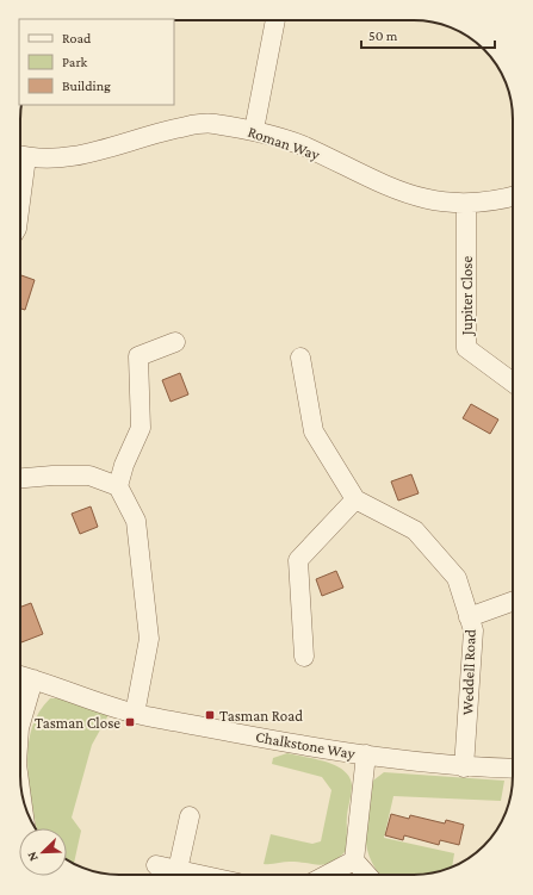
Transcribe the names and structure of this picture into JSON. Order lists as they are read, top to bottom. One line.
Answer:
{"streets":{"street":["Roman Way","Jupiter Close","Weddell Road","Chalkstone Way"]},"crossings":[["Roman Way","Jupiter Close"],["Weddell Road","Chalkstone Way"]],"places":{"transit":["Tasman Road","Tasman Close"]},"legend":["Road","Park","Building"],"scale_bar":"50 m","north":"bottom left"}
